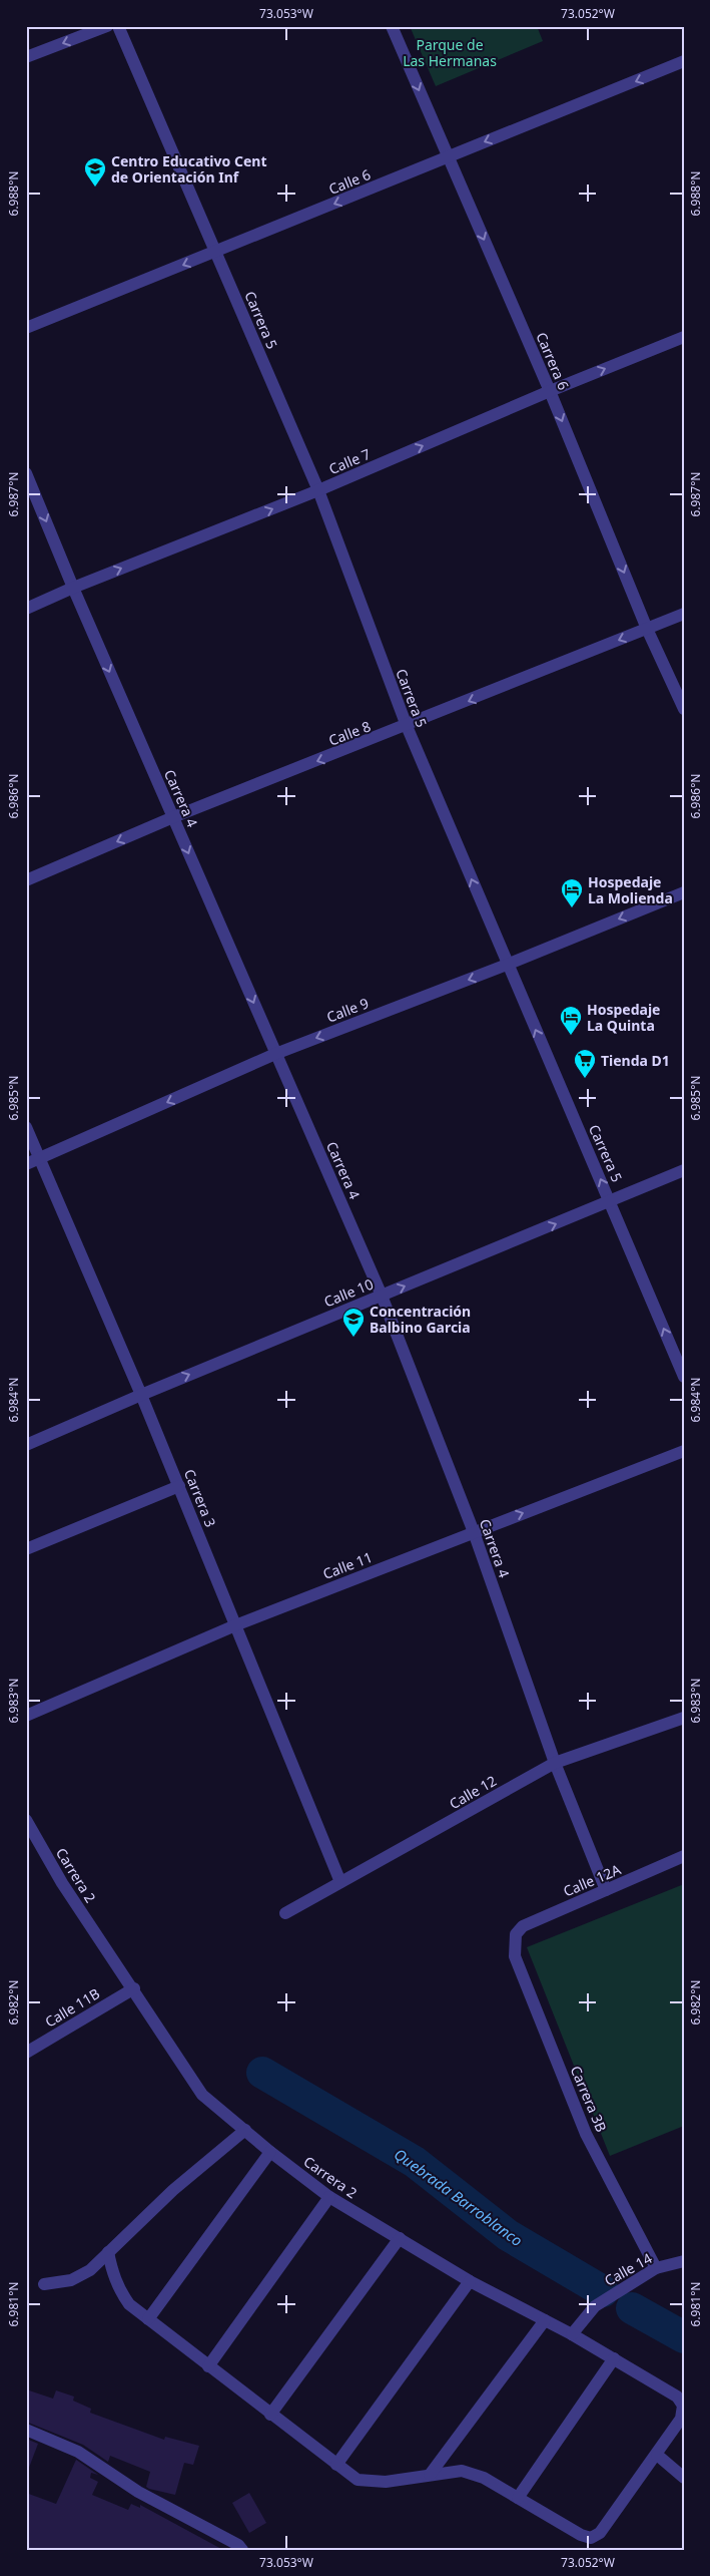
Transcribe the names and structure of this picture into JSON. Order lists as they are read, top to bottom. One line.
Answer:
{"streets":{"street":["Calle 6","Carrera 5","Carrera 6","Calle 7","Calle 8","Carrera 4","Calle 9","Calle 10","Carrera 3","Calle 11","Calle 12","Carrera 2","Calle 12A","Calle 11B","Carrera 3B","Calle 14"]},"crossings":[["Calle 6","Carrera 5"],["Calle 6","Carrera 6"],["Carrera 5","Calle 7"],["Carrera 5","Calle 8"],["Carrera 5","Calle 9"],["Carrera 5","Calle 10"],["Carrera 6","Calle 7"],["Carrera 6","Calle 8"],["Calle 7","Carrera 4"],["Calle 8","Carrera 4"],["Carrera 4","Calle 9"],["Carrera 4","Calle 10"],["Carrera 4","Calle 11"],["Carrera 4","Calle 12"],["Carrera 4","Calle 12A"],["Calle 9","Carrera 3"],["Calle 10","Carrera 3"],["Carrera 3","Calle 11"],["Carrera 3","Calle 12"],["Carrera 2","Calle 11B"],["Carrera 2","Calle 14"],["Calle 12A","Carrera 3B"],["Carrera 3B","Calle 14"]],"one_way":["Calle 6","Carrera 5","Carrera 6","Calle 7","Calle 8","Carrera 4","Calle 9","Calle 10"],"water":["Quebrada Barroblanco"],"parks":["Parque de Las Hermanas"],"places":{"school or university":["Centro Educativo Cent de Orientación Inf","Concentración Balbino Garcia"],"hotel":["Hospedaje La Molienda","Hospedaje La Quinta"],"supermarket":["Tienda D1"]},"coordinates":["73.053°W","73.052°W","6.988°N","6.987°N","6.986°N","6.985°N","6.984°N","6.983°N","6.982°N","6.981°N"]}
